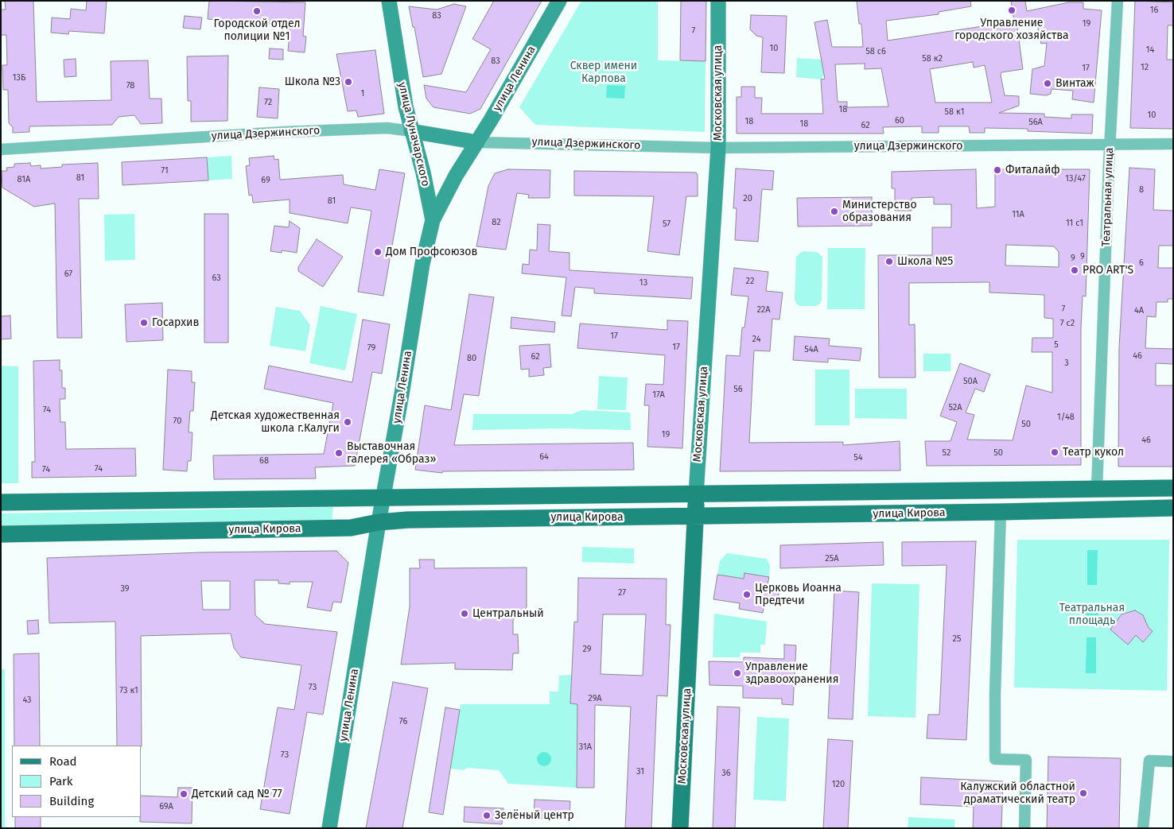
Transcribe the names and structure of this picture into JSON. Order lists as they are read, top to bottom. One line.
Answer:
{"streets":{"main road":["улица Ленина","Московская улица","улица Дзержинского","улица Луначарского","улица Кирова"],"street":["Театральная улица"]},"crossings":[["улица Ленина","улица Дзержинского"],["улица Ленина","улица Луначарского"],["улица Ленина","улица Кирова"],["Московская улица","улица Дзержинского"],["Московская улица","улица Кирова"],["улица Дзержинского","улица Луначарского"],["улица Дзержинского","Театральная улица"],["Театральная улица","улица Кирова"]],"parks":["Сквер имени Карпова","Театральная площадь"],"places":["Управление городского хозяйства","Городской отдел полиции №1","Школа №3","Винтаж","Фиталайф","Министерство образования","Дом Профсоюзов","Школа №5","PRO ART'S","Госархив","Детская художественная школа г.Калуги","Театр кукол","Выставочная галерея «Образ»","Церковь Иоанна Предтечи","Центральный","Управление здравоохранения","Калужский областной драматический театр","Детский сад № 77","Зелёный центр"],"house_numbers":["16","83","19","7","10","14","58 с6","58 к2","83","12","17","13Б","78","1","72","18","58 к1","10","60","18","56А","18","62","71","81","13/47","81А","69","8","20","81","11А","82","11 с1","57","9","9","6","67","63","22","13","7","22А","4А","7 с2","17","24","5","17","79","54А","46","62","80","3","50А","56","17А","52А","74","1/48","70","50","19","46","52","50","64","54","68","74","74","25А","39","27","25","29","73","73 к1","29А","43","76","31А","73","31","36","120","69А"],"legend":["Road","Park","Building"]}
